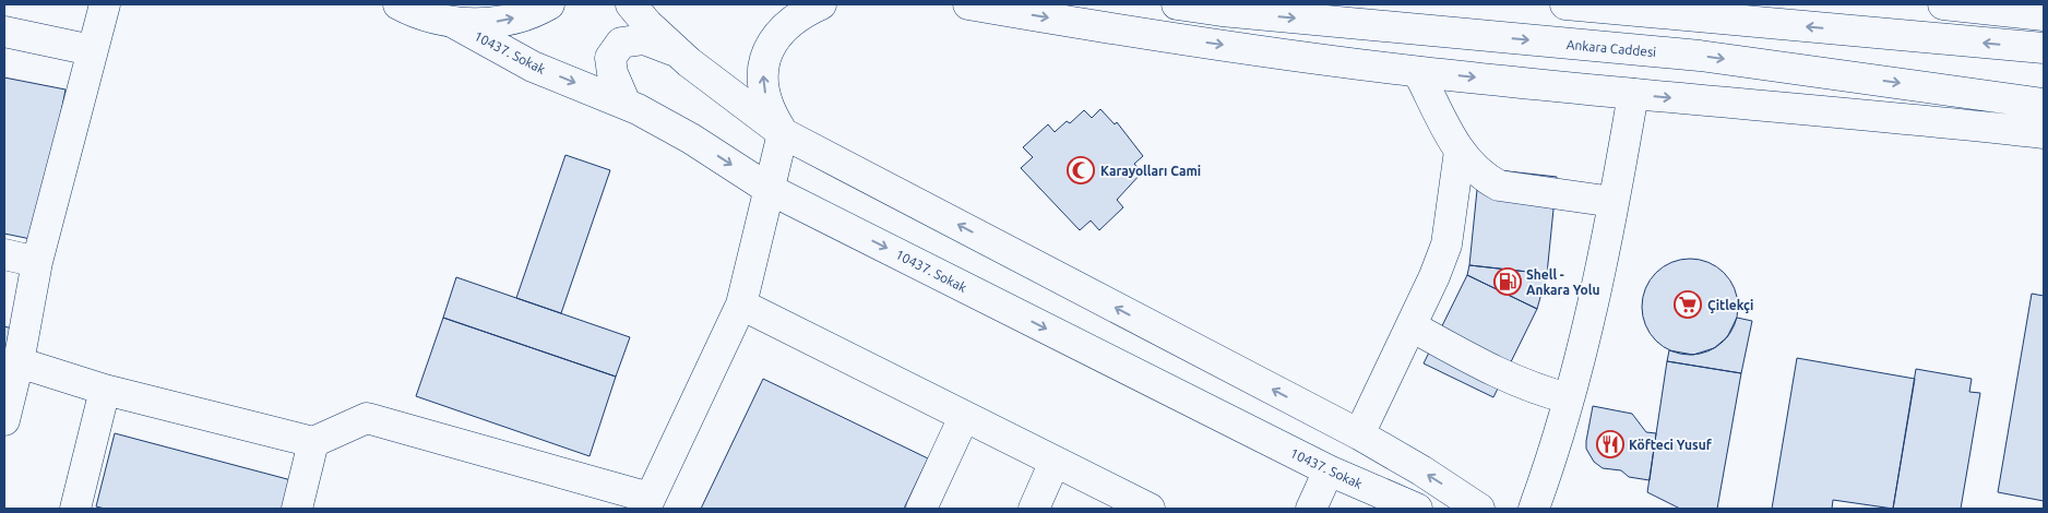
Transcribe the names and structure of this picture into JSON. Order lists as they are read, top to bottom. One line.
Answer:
{"streets":{"street":["Ankara Caddesi","10437. Sokak"]},"places":{"mosque":["Karayolları Cami"],"fuel station":["Shell - Ankara Yolu"],"supermarket":["Çitlekçi"],"restaurant":["Köfteci Yusuf"]}}
